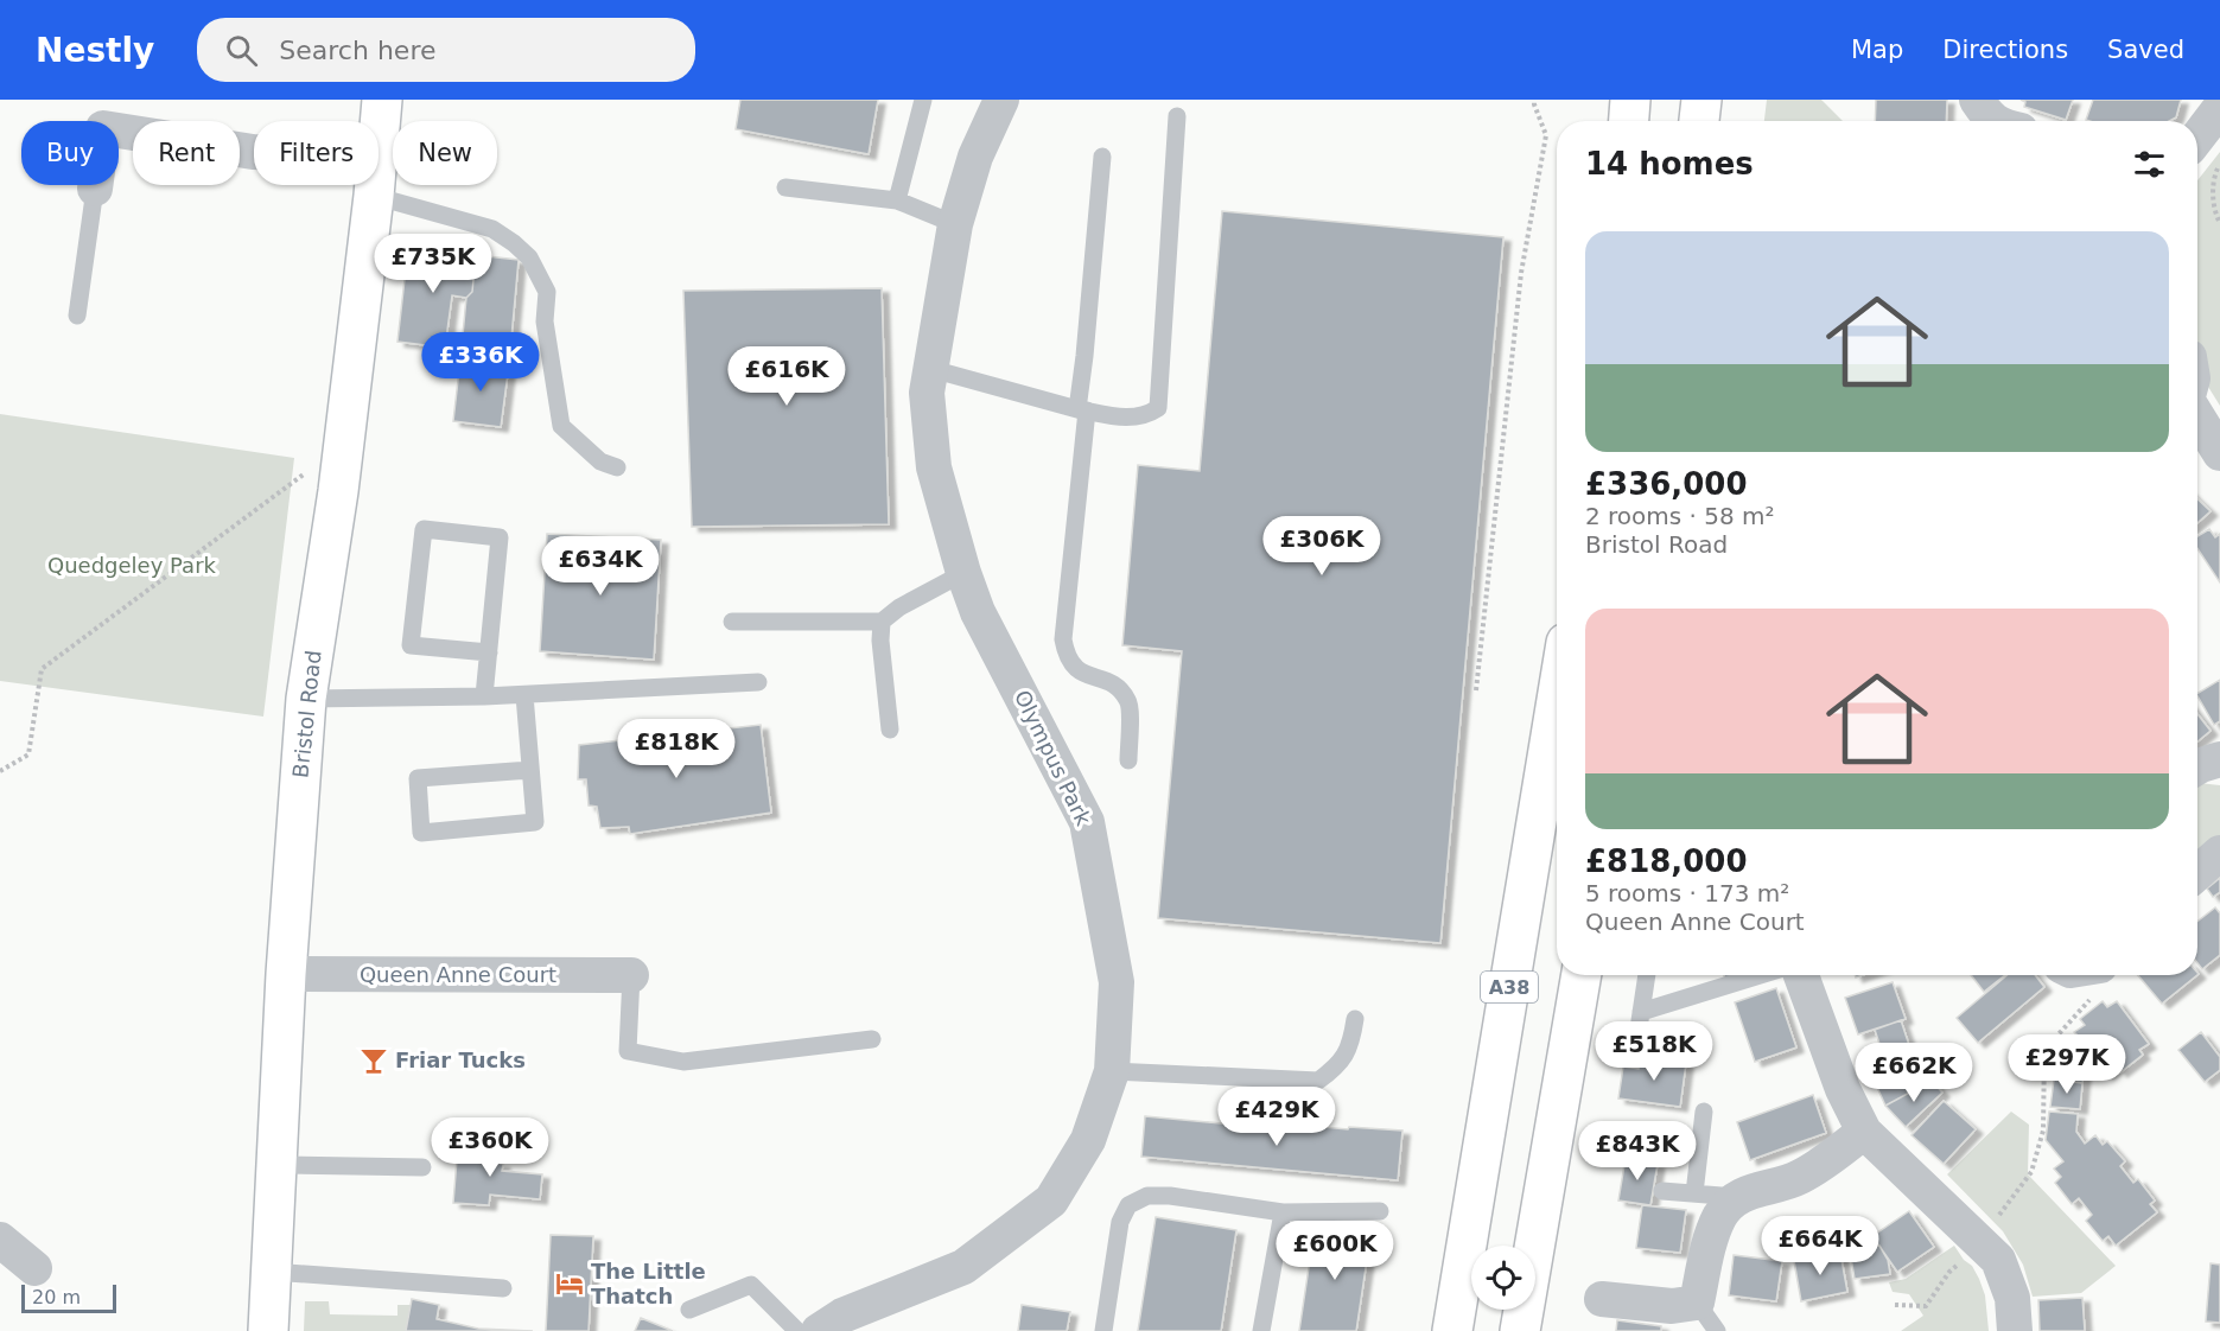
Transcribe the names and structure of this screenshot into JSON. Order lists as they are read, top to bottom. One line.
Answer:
{"streets":{"main road":["Bristol Road","A38"],"street":["Olympus Park","Queen Anne Court"]},"crossings":[["Bristol Road","Queen Anne Court"]],"parks":["Quedgeley Park"],"places":{"bar":["Friar Tucks"],"hotel":["The Little Thatch"]},"scale_bar":"20 m","page":{"header":"Nestly","search":"Search here","nav":["Map","Directions","Saved"],"chip":["Buy","Rent","Filters","New"],"heading":"14 homes","list":[{"name":"£336,000","note":"2 rooms · 58 m² · Bristol Road"},{"name":"£818,000","note":"5 rooms · 173 m² · Queen Anne Court"}],"price":["£735K","£336K","£616K","£306K","£634K","£818K","£518K","£297K","£662K","£429K","£360K","£843K","£664K","£600K"],"scale":"20 m"}}
